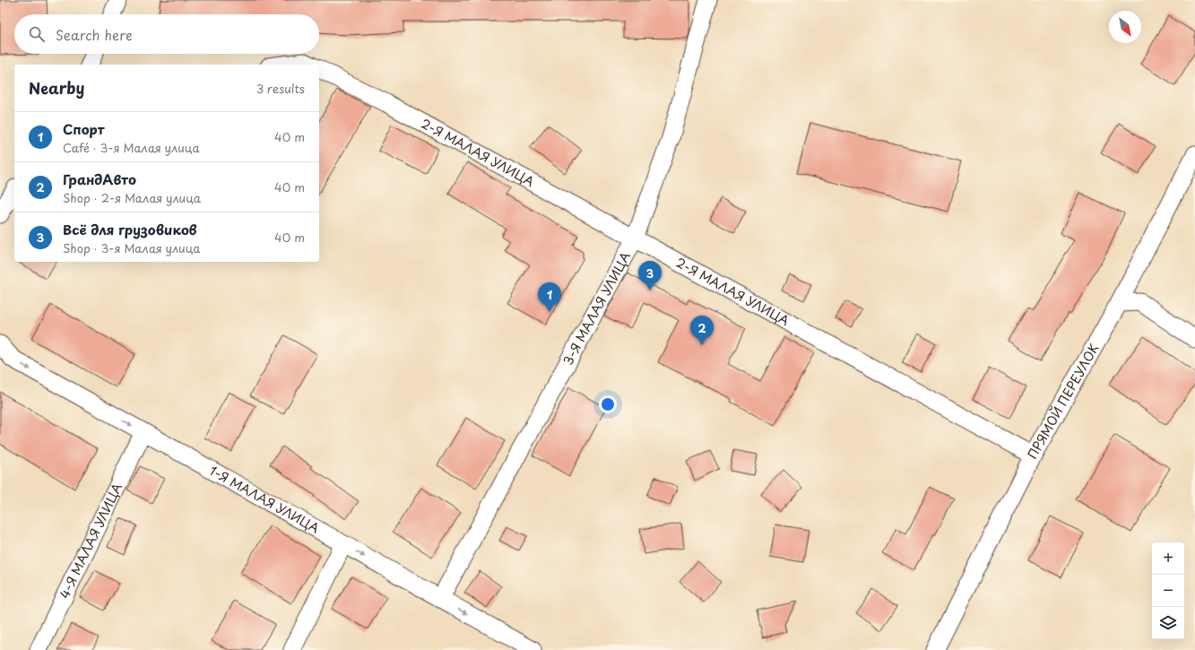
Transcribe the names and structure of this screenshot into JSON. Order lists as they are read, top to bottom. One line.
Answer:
{"streets":{"street":["2-Я МАЛАЯ УЛИЦА","3-Я МАЛАЯ УЛИЦА","ПРЯМОЙ ПЕРЕУЛОК","1-Я МАЛАЯ УЛИЦА","4-Я МАЛАЯ УЛИЦА"]},"crossings":[["2-Я МАЛАЯ УЛИЦА","3-Я МАЛАЯ УЛИЦА"],["2-Я МАЛАЯ УЛИЦА","ПРЯМОЙ ПЕРЕУЛОК"],["3-Я МАЛАЯ УЛИЦА","1-Я МАЛАЯ УЛИЦА"],["1-Я МАЛАЯ УЛИЦА","4-Я МАЛАЯ УЛИЦА"]],"one_way":["1-Я МАЛАЯ УЛИЦА"],"north":"bottom right","page":{"search":"Search here","heading":["Nearby","3 results"],"list":[{"mark":"1","name":"Спорт","note":"Café · 3-я Малая улица","value":"40 m"},{"mark":"2","name":"ГрандАвто","note":"Shop · 2-я Малая улица","value":"40 m"},{"mark":"3","name":"Всё для грузовиков","note":"Shop · 3-я Малая улица","value":"40 m"}],"pins":["3","1","2"],"map_buttons":["+","−"]}}
